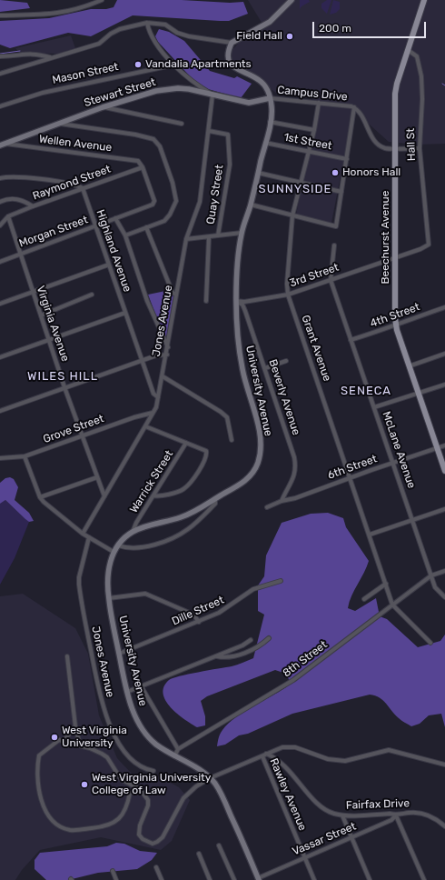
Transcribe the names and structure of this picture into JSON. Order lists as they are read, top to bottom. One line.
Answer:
{"streets":{"main road":["Beechurst Avenue"],"street":["Mason Street","Stewart Street","Campus Drive","1st Street","Wellen Avenue","Hall St","Raymond Street","Quay Street","Morgan Street","Highland Avenue","3rd Street","4th Street","Jones Avenue","Virginia Avenue","Grant Avenue","University Avenue","Beverly Avenue","Grove Street","McLane Avenue","6th Street","Warrick Street","Dille Street","8th Street","Rawley Avenue","Fairfax Drive","Vassar Street"]},"crossings":[["Stewart Street","Campus Drive"],["Stewart Street","Wellen Avenue"],["Stewart Street","Jones Avenue"],["Stewart Street","University Avenue"],["Campus Drive","Hall St"],["Campus Drive","Beechurst Avenue"],["Campus Drive","Grant Avenue"],["Campus Drive","University Avenue"],["1st Street","Grant Avenue"],["1st Street","University Avenue"],["Wellen Avenue","Raymond Street"],["Wellen Avenue","Morgan Street"],["Hall St","Beechurst Avenue"],["Hall St","3rd Street"],["Raymond Street","Morgan Street"],["Raymond Street","Highland Avenue"],["Raymond Street","Virginia Avenue"],["Quay Street","Jones Avenue"],["Morgan Street","Highland Avenue"],["Morgan Street","Virginia Avenue"],["Beechurst Avenue","3rd Street"],["Beechurst Avenue","4th Street"],["Beechurst Avenue","6th Street"],["Highland Avenue","Jones Avenue"],["3rd Street","Grant Avenue"],["3rd Street","University Avenue"],["3rd Street","Beverly Avenue"],["3rd Street","McLane Avenue"],["4th Street","McLane Avenue"],["Jones Avenue","Virginia Avenue"],["Jones Avenue","Grove Street"],["Virginia Avenue","Grove Street"],["Grant Avenue","6th Street"],["Grant Avenue","8th Street"],["University Avenue","Beverly Avenue"],["University Avenue","Warrick Street"],["University Avenue","Dille Street"],["University Avenue","Vassar Street"],["Beverly Avenue","6th Street"],["McLane Avenue","6th Street"],["McLane Avenue","8th Street"],["Rawley Avenue","Fairfax Drive"],["Rawley Avenue","Vassar Street"],["Fairfax Drive","Vassar Street"]],"districts":["SUNNYSIDE","WILES HILL","SENECA"],"places":["Field Hall","Vandalia Apartments","Honors Hall","West Virginia University","West Virginia University College of Law"],"scale_bar":"200 m"}
